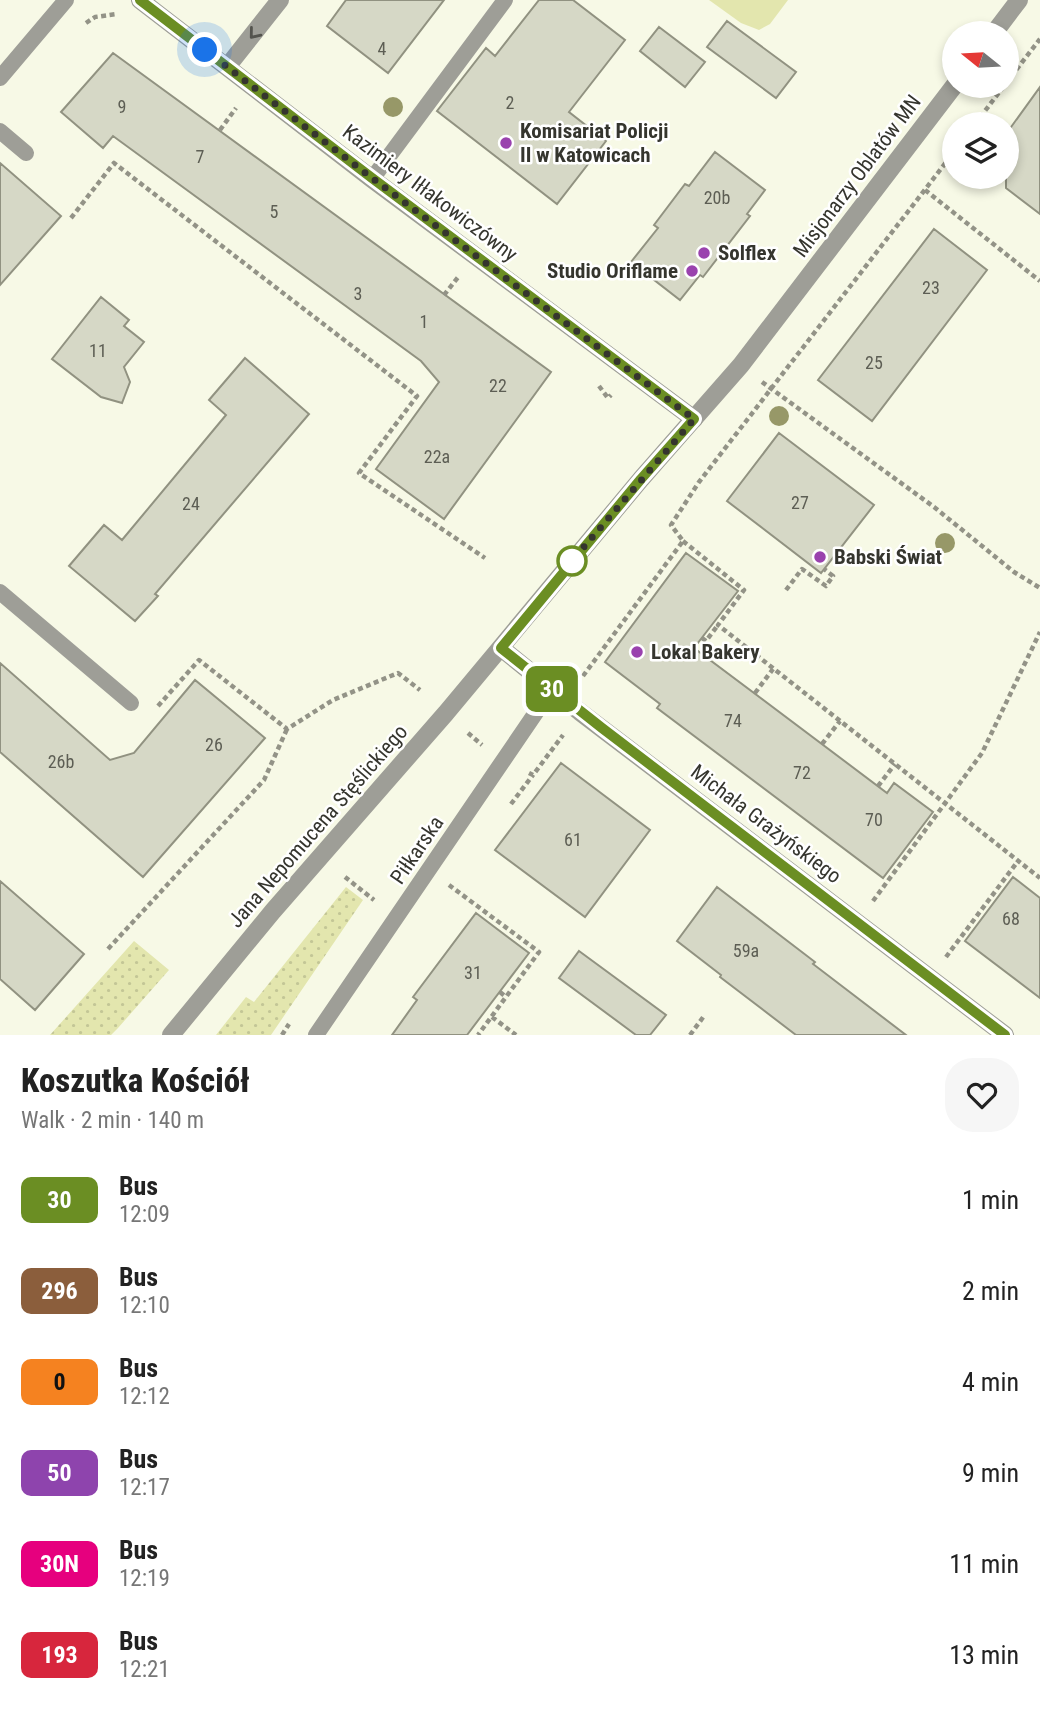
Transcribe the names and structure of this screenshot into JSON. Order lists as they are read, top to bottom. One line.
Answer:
{"streets":{"street":["Misjonarzy Oblatów MN","Kazimiery Iłłakowiczówny","Michała Grażyńskiego","Jana Nepomucena Stęślickiego"],"lane":["Piłkarska"]},"crossings":[["Misjonarzy Oblatów MN","Kazimiery Iłłakowiczówny"],["Misjonarzy Oblatów MN","Michała Grażyńskiego"],["Misjonarzy Oblatów MN","Jana Nepomucena Stęślickiego"],["Michała Grażyńskiego","Jana Nepomucena Stęślickiego"],["Michała Grażyńskiego","Piłkarska"]],"places":["Komisariat Policji II w Katowicach","Solflex","Studio Oriflame","Babski Świat","Lokal Bakery"],"lines":["bus line 30"],"house_numbers":["4","2","9","7","20b","5","23","3","1","11","25","22","22a","27","24","74","26","26b","72","70","61","68","59a","31"],"north":"left","page":{"on_map":"30","heading":["Koszutka Kościół","Walk · 2 min · 140 m"],"list":[{"mark":"30","name":"Bus","note":"12:09","value":"1 min"},{"mark":"296","name":"Bus","note":"12:10","value":"2 min"},{"mark":"0","name":"Bus","note":"12:12","value":"4 min"},{"mark":"50","name":"Bus","note":"12:17","value":"9 min"},{"mark":"30N","name":"Bus","note":"12:19","value":"11 min"},{"mark":"193","name":"Bus","note":"12:21","value":"13 min"}]}}
